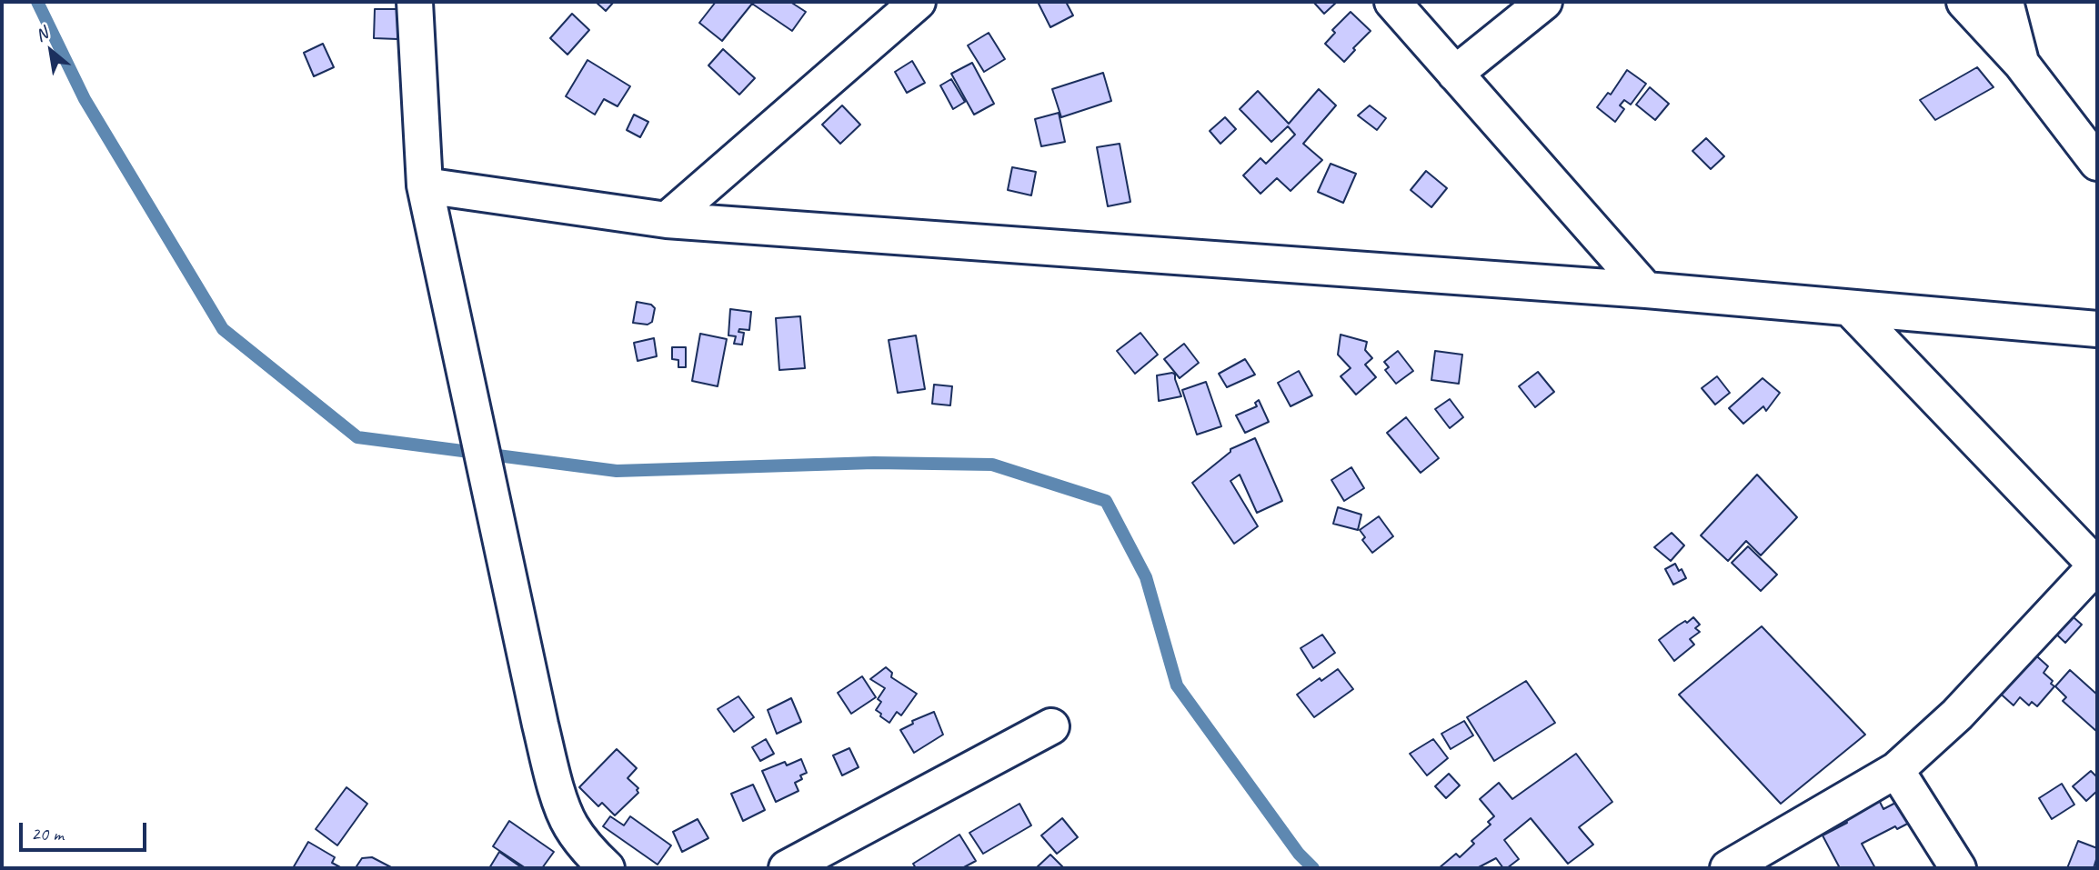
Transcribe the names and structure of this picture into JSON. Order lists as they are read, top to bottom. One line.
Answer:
{"scale_bar":"20 m","north":"top left"}
